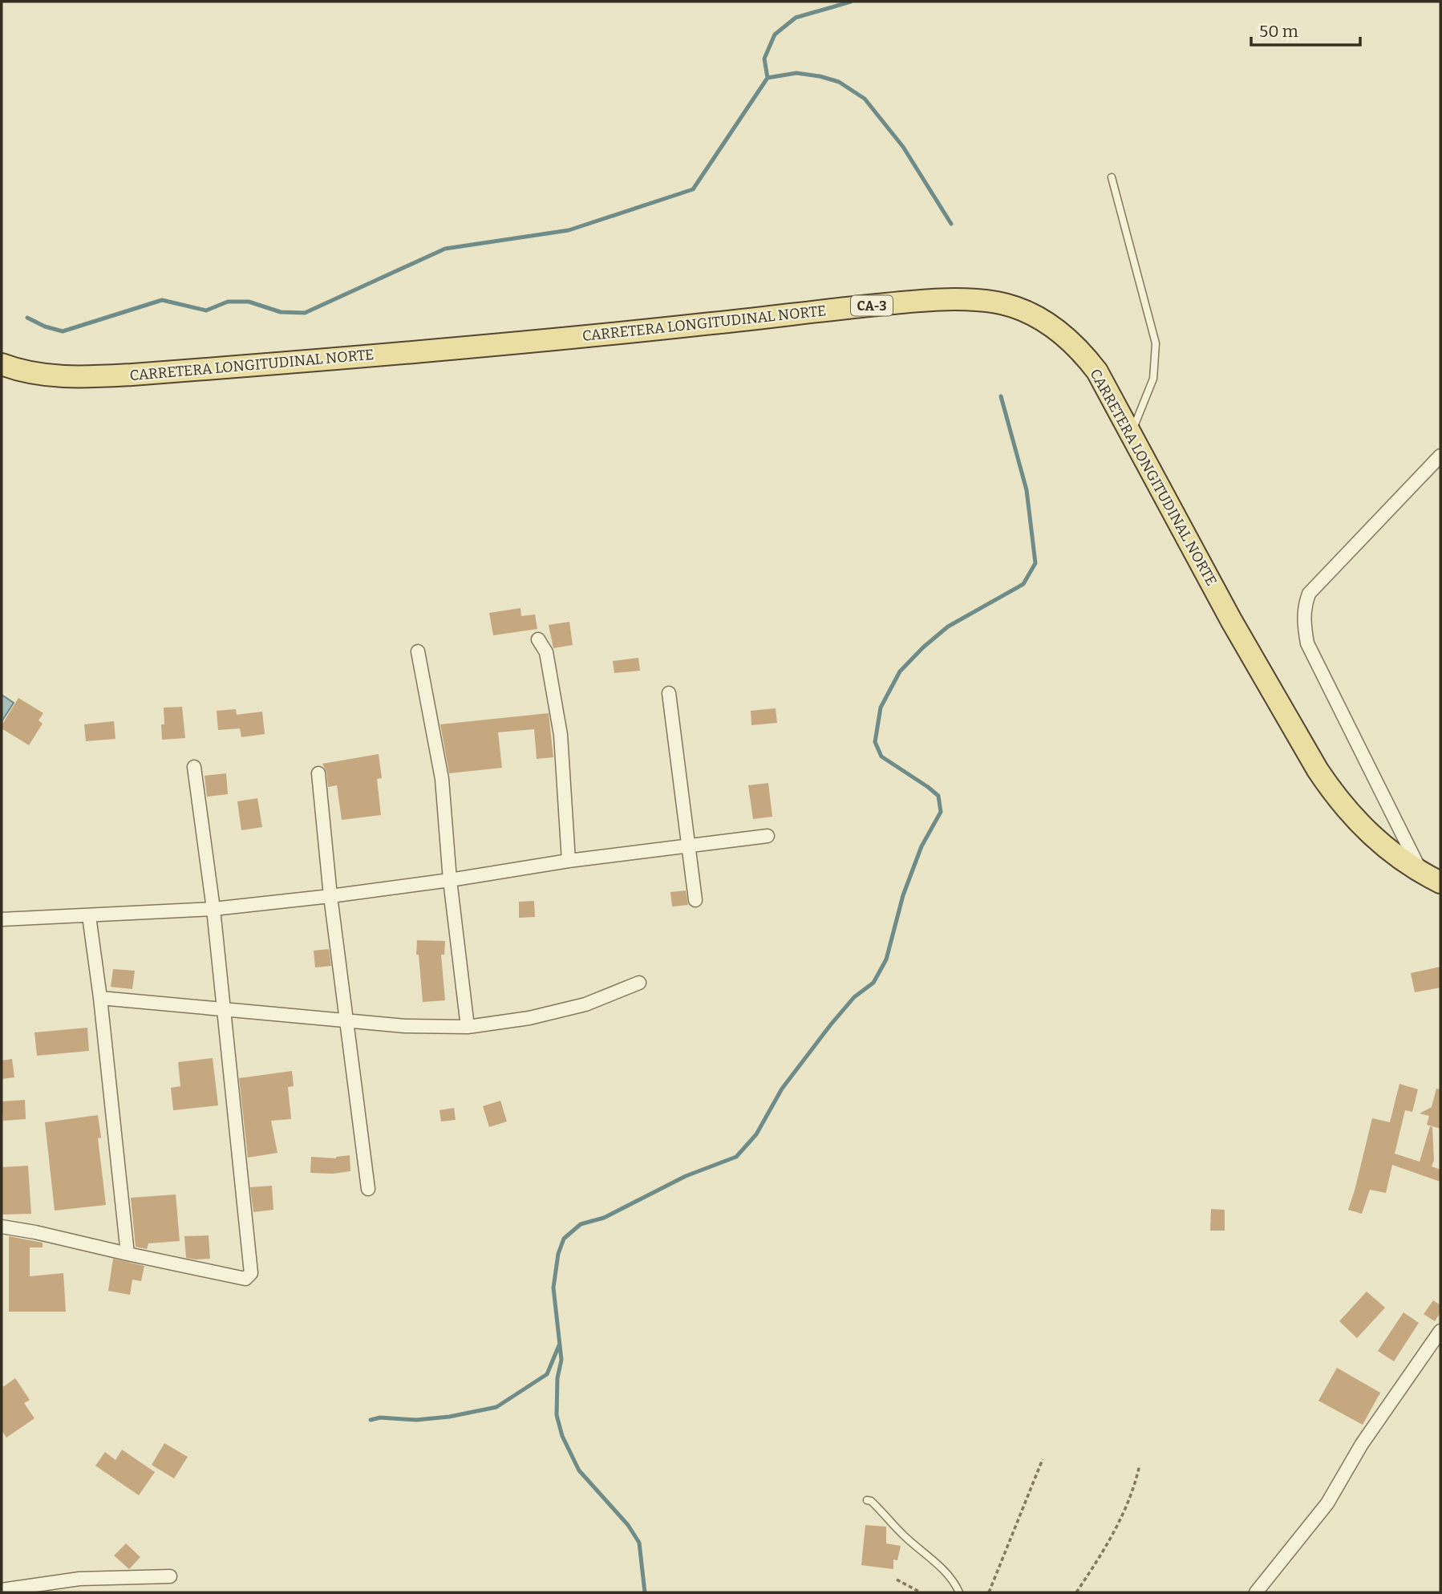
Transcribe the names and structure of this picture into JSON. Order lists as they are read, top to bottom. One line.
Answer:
{"streets":{"main road":["CA-3","CARRETERA LONGITUDINAL NORTE"]},"scale_bar":"50 m"}
